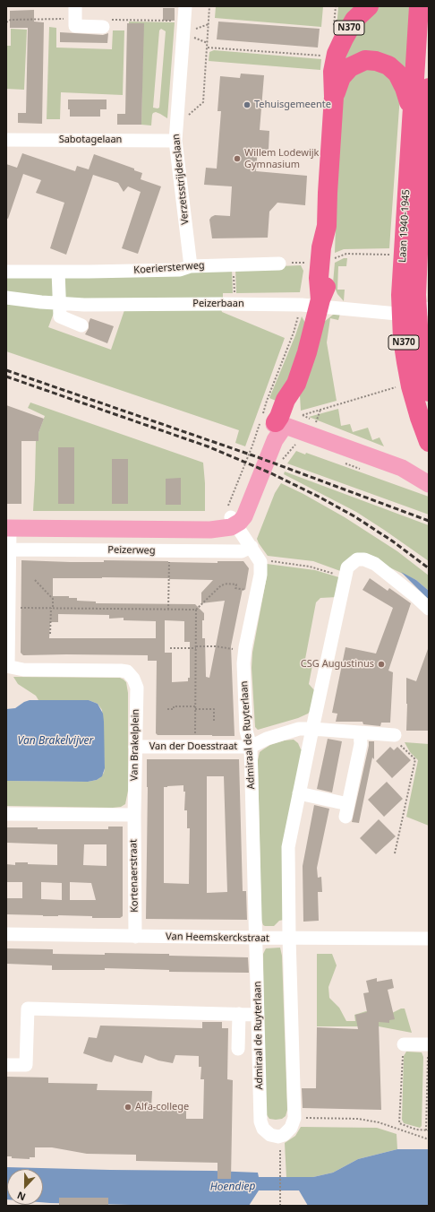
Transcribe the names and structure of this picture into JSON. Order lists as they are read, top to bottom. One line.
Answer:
{"streets":{"highway":["N370","Laan 1940-1945"],"street":["Sabotagelaan","Verzetsstrijderslaan","Koeriersterweg","Peizerbaan","Peizerweg","Admiraal de Ruyterlaan","Van Brakelplein","Van der Doesstraat","Kortenaerstraat","Van Heemskerckstraat"]},"crossings":[["N370","Laan 1940-1945"],["N370","Peizerbaan"],["Sabotagelaan","Verzetsstrijderslaan"],["Verzetsstrijderslaan","Koeriersterweg"],["Admiraal de Ruyterlaan","Van der Doesstraat"],["Admiraal de Ruyterlaan","Van Heemskerckstraat"],["Van Brakelplein","Van der Doesstraat"],["Van Brakelplein","Kortenaerstraat"],["Kortenaerstraat","Van Heemskerckstraat"]],"water":["Van Brakelvijver","Hoendiep"],"places":["Tehuisgemeente","Willem Lodewijk Gymnasium","CSG Augustinus","Alfa-college"],"north":"bottom"}
